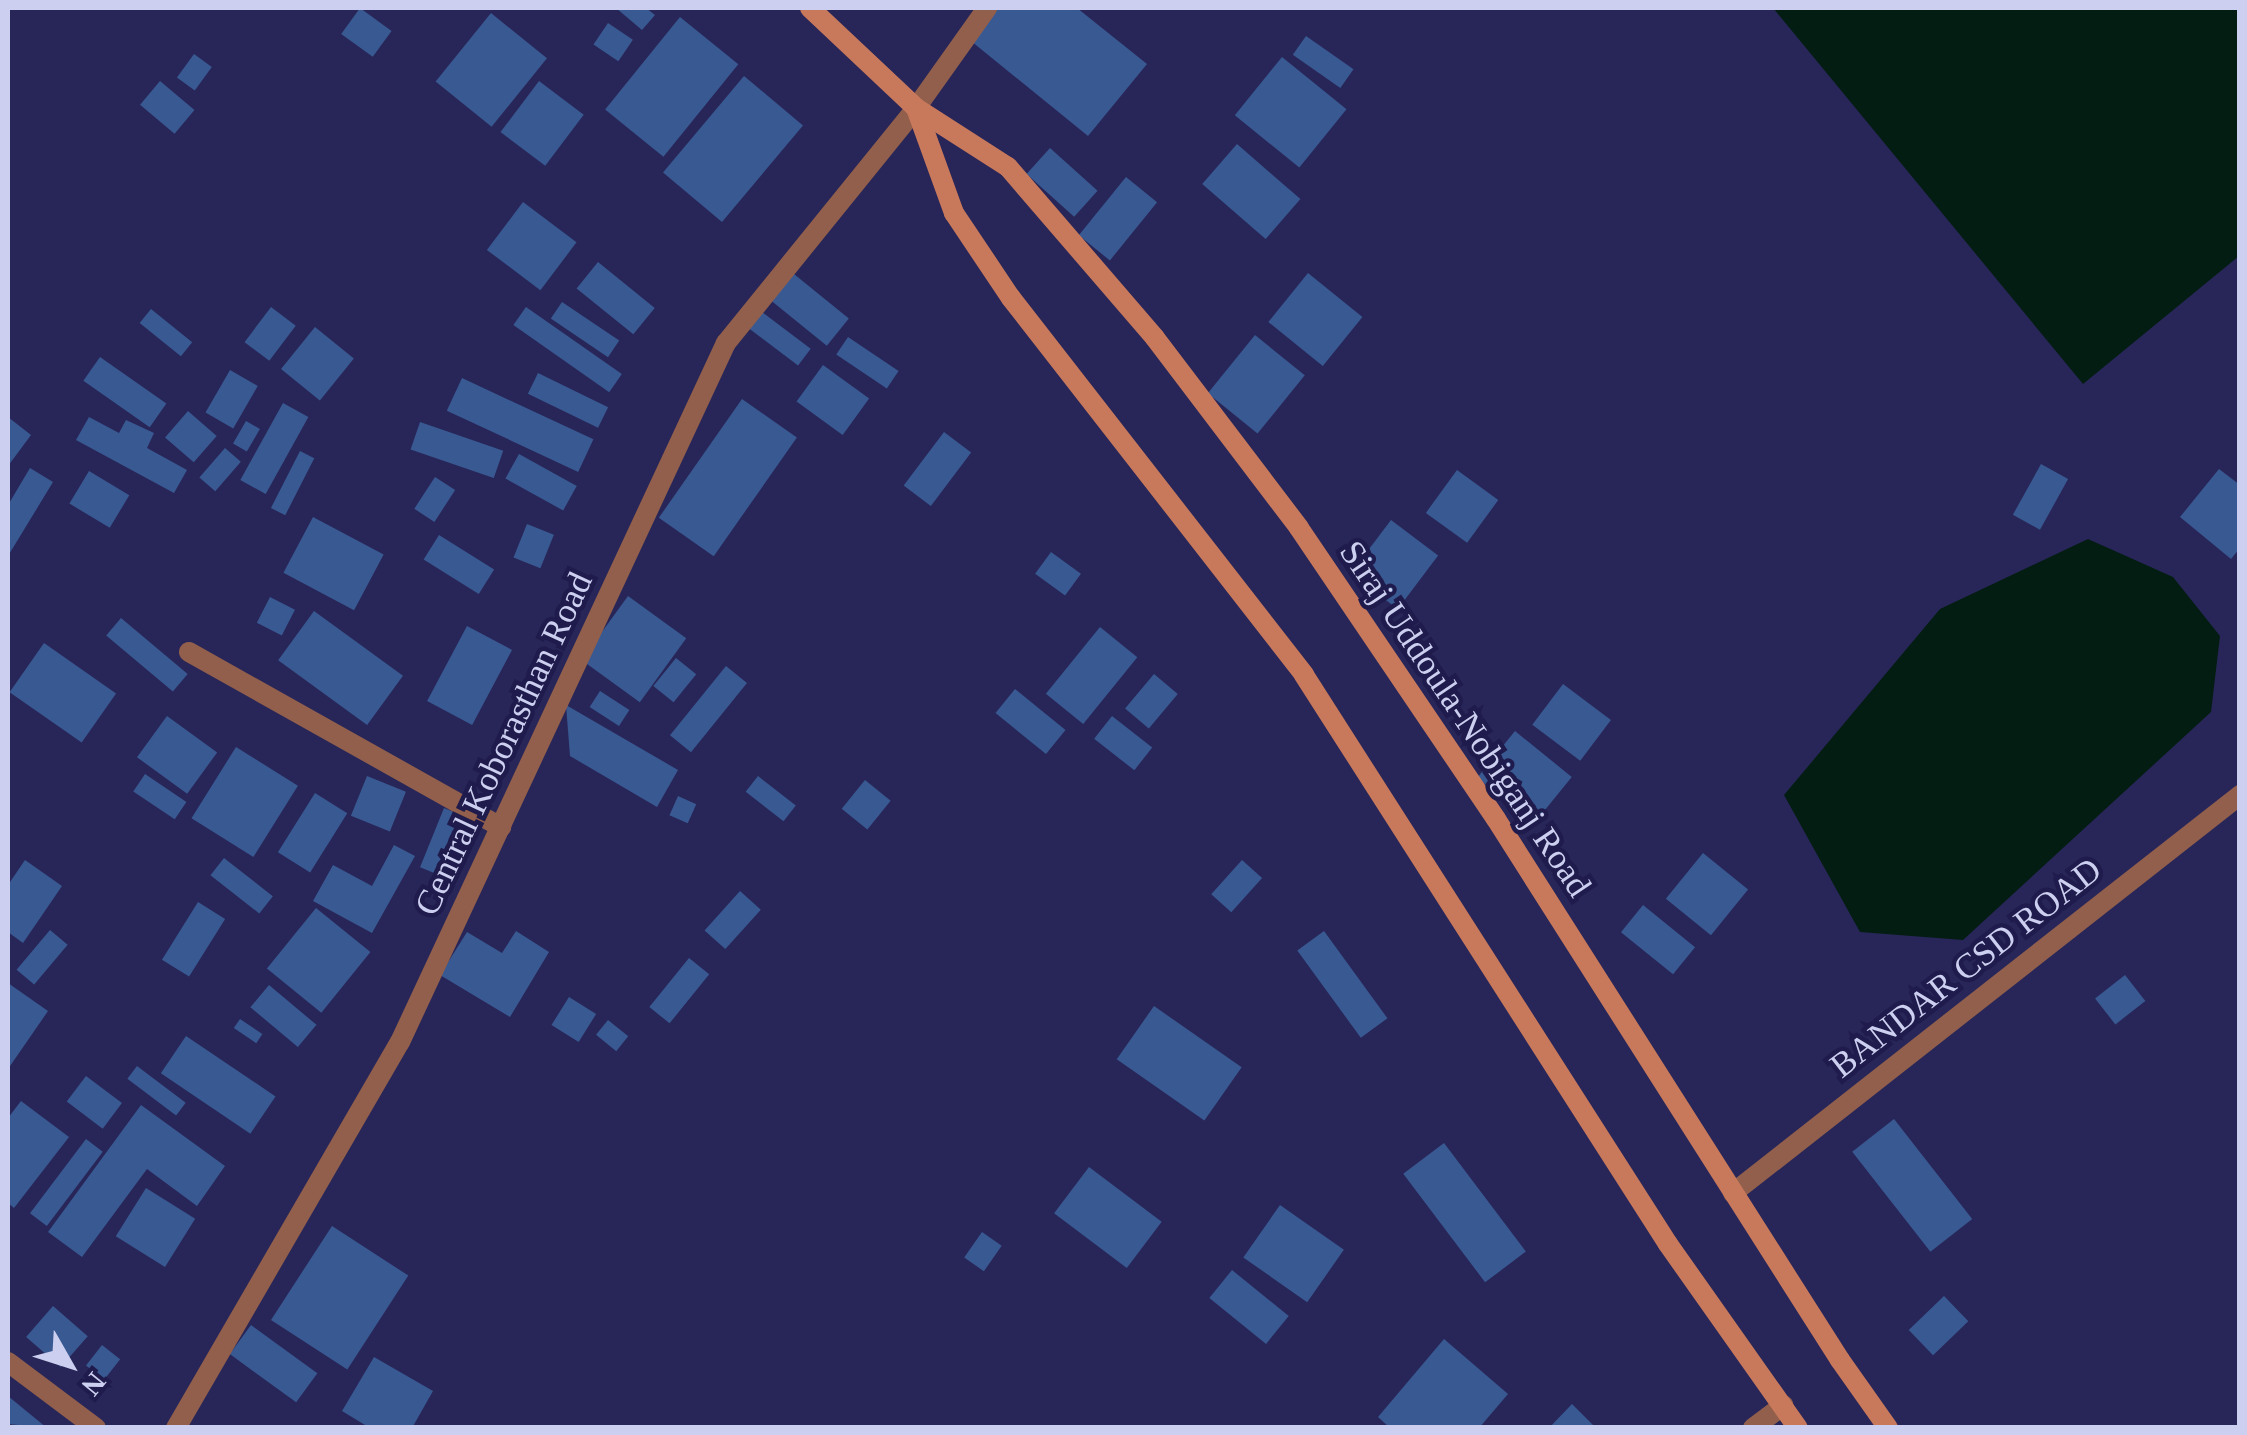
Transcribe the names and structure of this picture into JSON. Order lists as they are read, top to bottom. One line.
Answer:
{"streets":{"main road":["Siraj Uddoula-Nobiganj Road"],"street":["Central Koborasthan Road","BANDAR CSD ROAD"]},"crossings":[["Siraj Uddoula-Nobiganj Road","Central Koborasthan Road"],["Siraj Uddoula-Nobiganj Road","BANDAR CSD ROAD"]],"north":"bottom right"}
